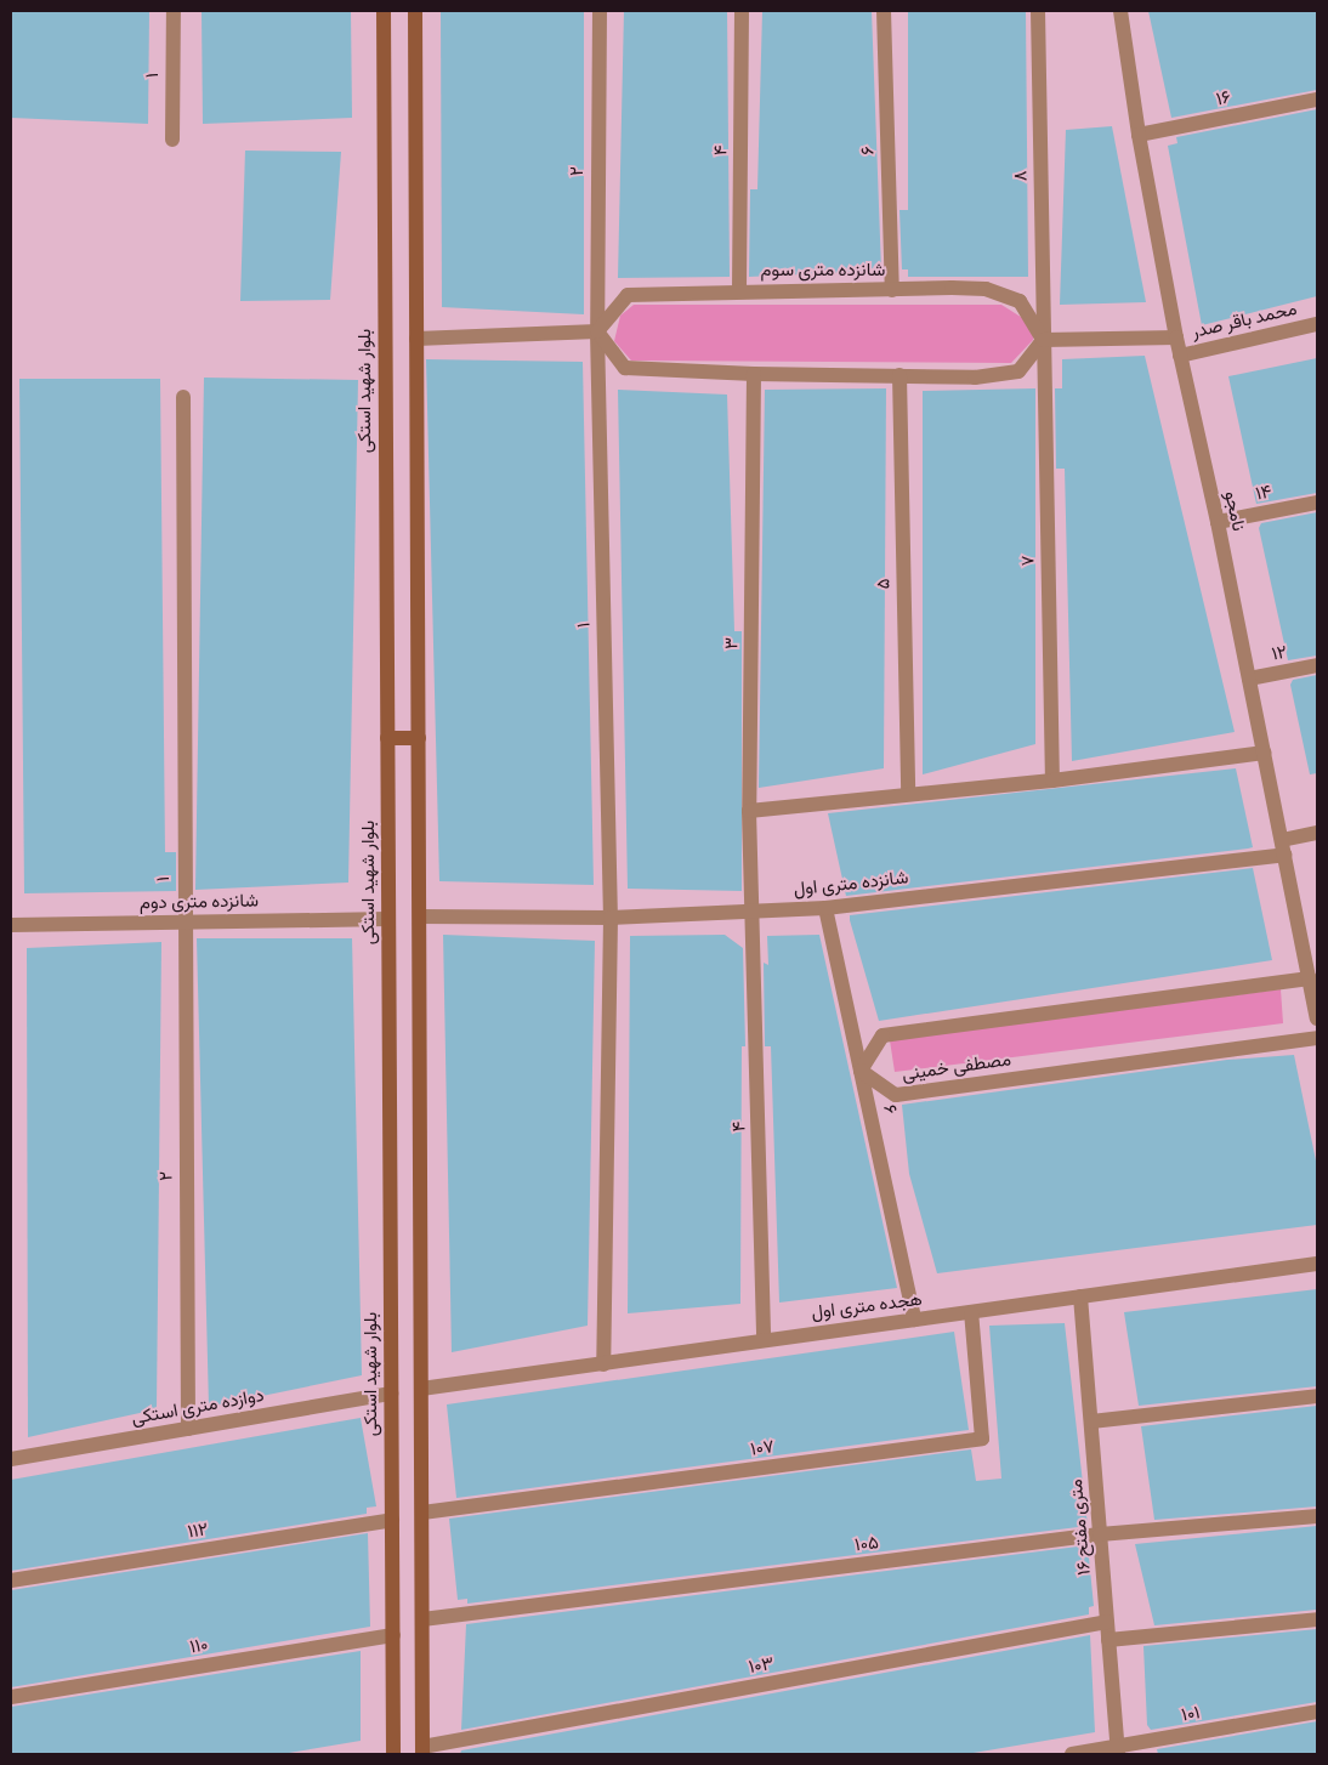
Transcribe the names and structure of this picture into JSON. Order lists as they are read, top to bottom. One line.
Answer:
{"streets":{"main road":["بلوار شهید استکی"],"street":["۱","۱۶","۴","۶","۲","۸","شانزده متری سوم","محمد باقر صدر","۱۴","نامجو","۷","۵","۳","۱۲","شانزده متری اول","شانزده متری دوم","مصطفی خمینی","هجده متری اول","دوازده متری استکی","۱۰۷","۱۶ متری مفتح","۱۱۲","۱۰۵","۱۱۰","۱۰۳","۱۰۱"]},"crossings":[["۱","۲"],["۱","شانزده متری سوم"],["۱","شانزده متری اول"],["۱","شانزده متری دوم"],["۱۶","نامجو"],["۴","شانزده متری سوم"],["۴","۳"],["۴","شانزده متری اول"],["۴","هجده متری اول"],["۶","شانزده متری سوم"],["۶","شانزده متری اول"],["۶","مصطفی خمینی"],["۶","هجده متری اول"],["۲","شانزده متری سوم"],["۲","شانزده متری دوم"],["۲","دوازده متری استکی"],["۸","شانزده متری سوم"],["۸","۷"],["شانزده متری سوم","۷"],["محمد باقر صدر","نامجو"],["بلوار شهید استکی","شانزده متری دوم"],["بلوار شهید استکی","دوازده متری استکی"],["بلوار شهید استکی","۱۱۲"],["بلوار شهید استکی","۱۱۰"],["۱۴","نامجو"],["نامجو","۱۲"],["نامجو","شانزده متری اول"],["۳","شانزده متری اول"],["هجده متری اول","۱۰۷"],["هجده متری اول","۱۶ متری مفتح"],["۱۶ متری مفتح","۱۰۵"],["۱۶ متری مفتح","۱۰۳"],["۱۶ متری مفتح","۱۰۱"]]}
